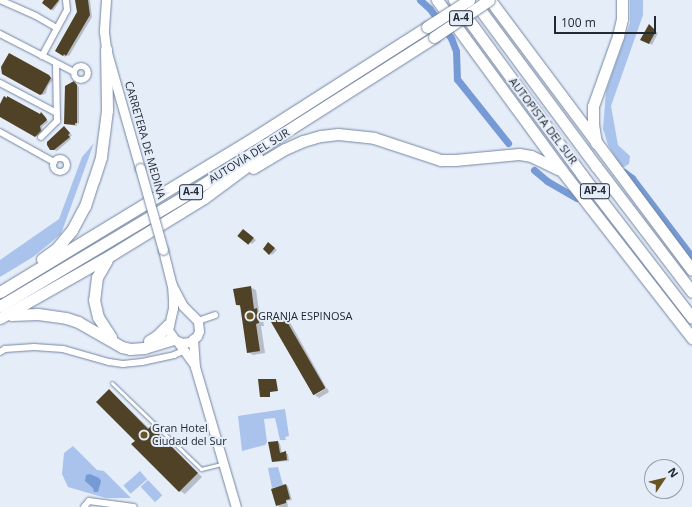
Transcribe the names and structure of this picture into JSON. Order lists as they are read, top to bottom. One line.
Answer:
{"streets":{"highway":["A-4","AUTOPISTA DEL SUR","AUTOVÍA DEL SUR","AP-4"],"main road":["CARRETERA DE MEDINA"]},"places":["GRANJA ESPINOSA","Gran Hotel Ciudad del Sur"],"scale_bar":"100 m","north":"top right"}
